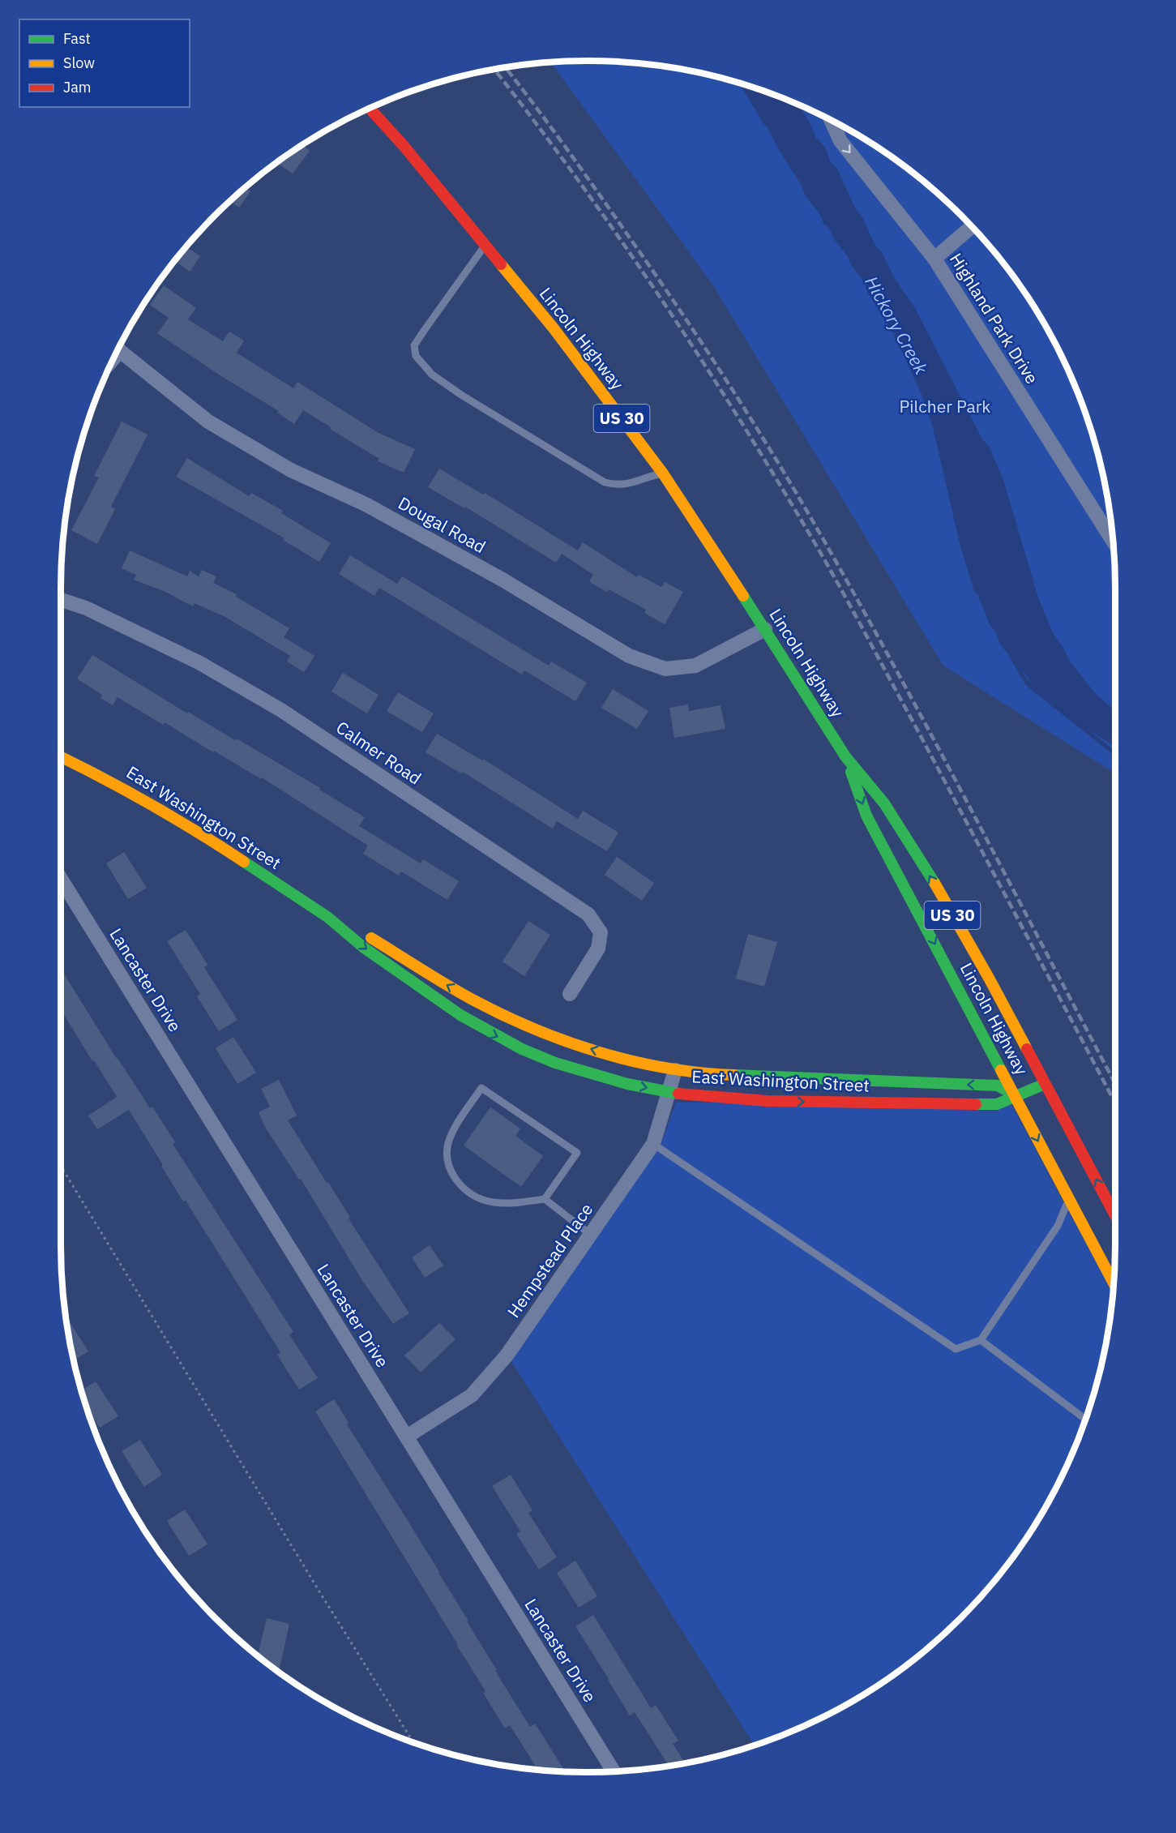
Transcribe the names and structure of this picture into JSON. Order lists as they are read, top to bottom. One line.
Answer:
{"streets":{"main road":["Lincoln Highway","US 30","East Washington Street"],"street":["Highland Park Drive","Dougal Road","Calmer Road","Lancaster Drive","Hempstead Place"]},"crossings":[["Lincoln Highway","Dougal Road"],["Lincoln Highway","East Washington Street"],["East Washington Street","Hempstead Place"],["Lancaster Drive","Hempstead Place"]],"water":["Hickory Creek"],"parks":["Pilcher Park"],"legend":["Fast","Slow","Jam"]}
